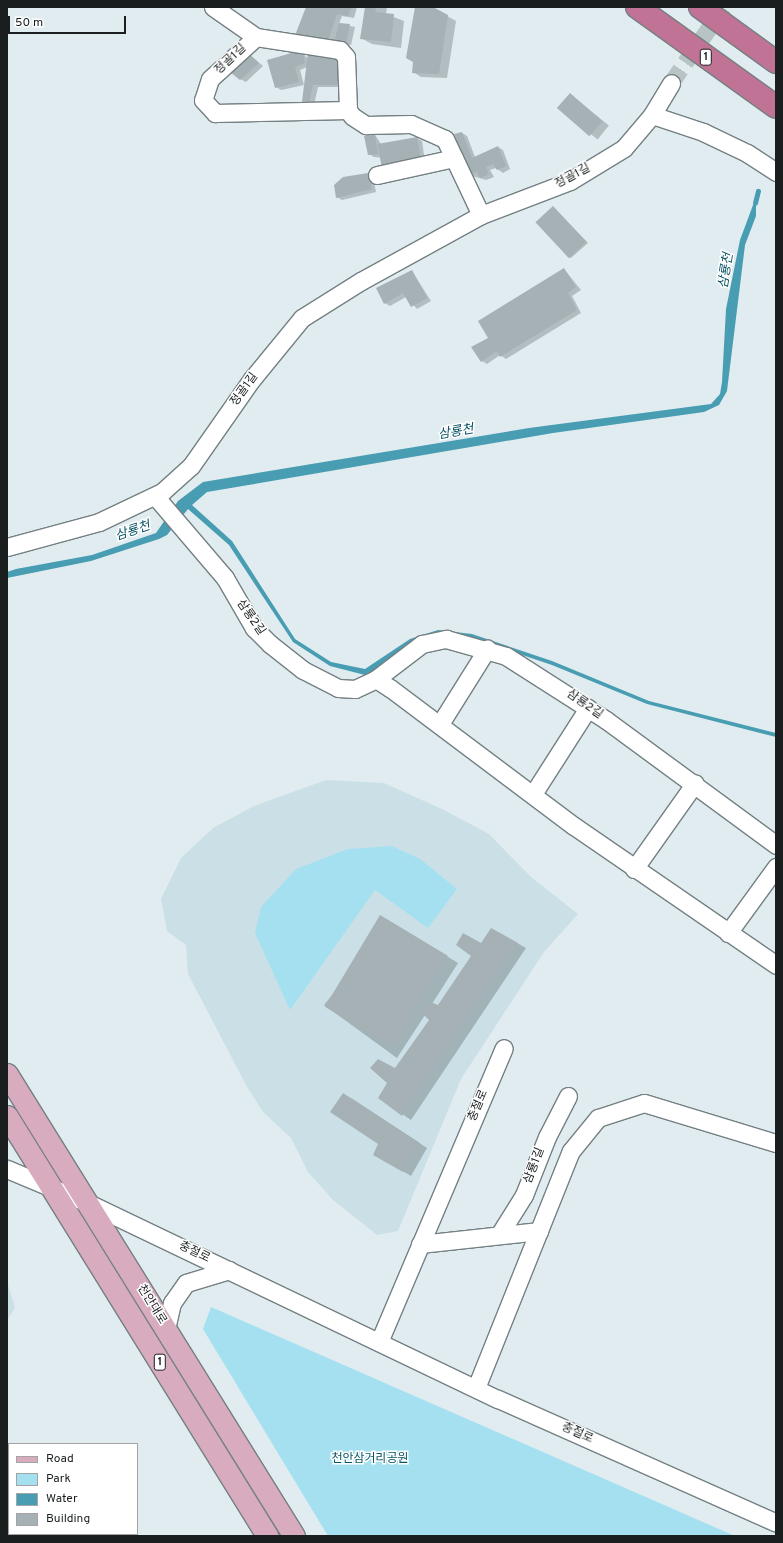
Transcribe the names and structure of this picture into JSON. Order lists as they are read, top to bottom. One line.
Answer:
{"streets":{"highway":["1"],"main road":["천안대로"],"street":["정골1길","삼룡2길","충절로","삼룡1길"]},"crossings":[["정골1길","삼룡2길"],["충절로","천안대로"]],"water":["삼룡천"],"parks":["천안삼거리공원"],"legend":["Road","Park","Water","Building"],"scale_bar":"50 m"}
